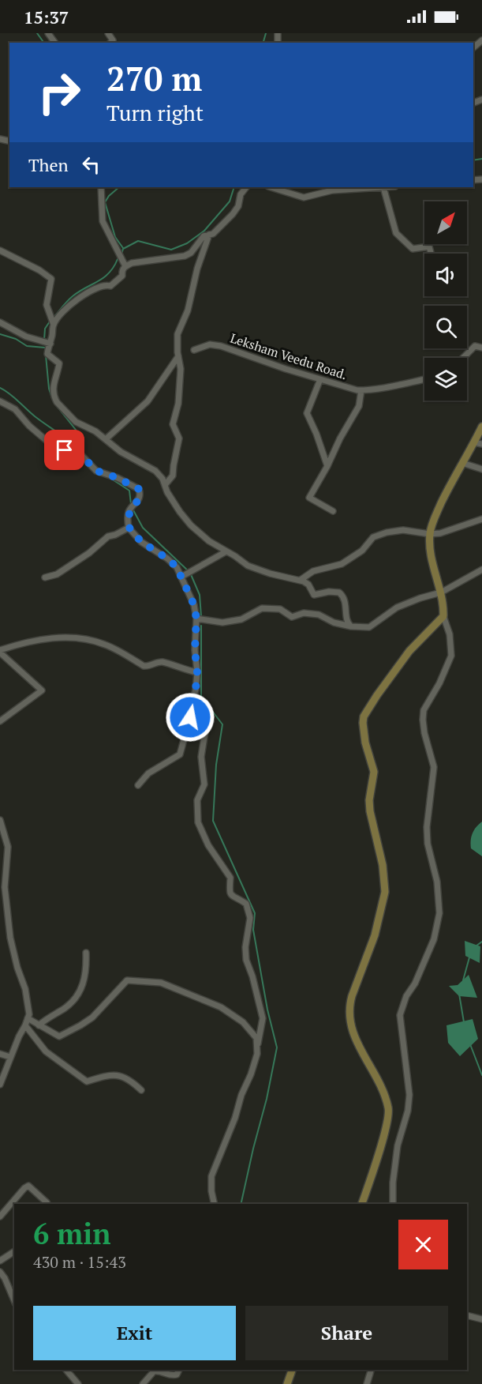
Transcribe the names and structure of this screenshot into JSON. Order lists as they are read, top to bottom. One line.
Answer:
{"streets":{"street":["Leksham Veedu Road."]},"north":"top right","page":{"status":"15:37","turn":["270 m","Turn right"],"then":"Then","heading":["6 min","430 m · 15:43"],"buttons":["Exit","Share"]}}
